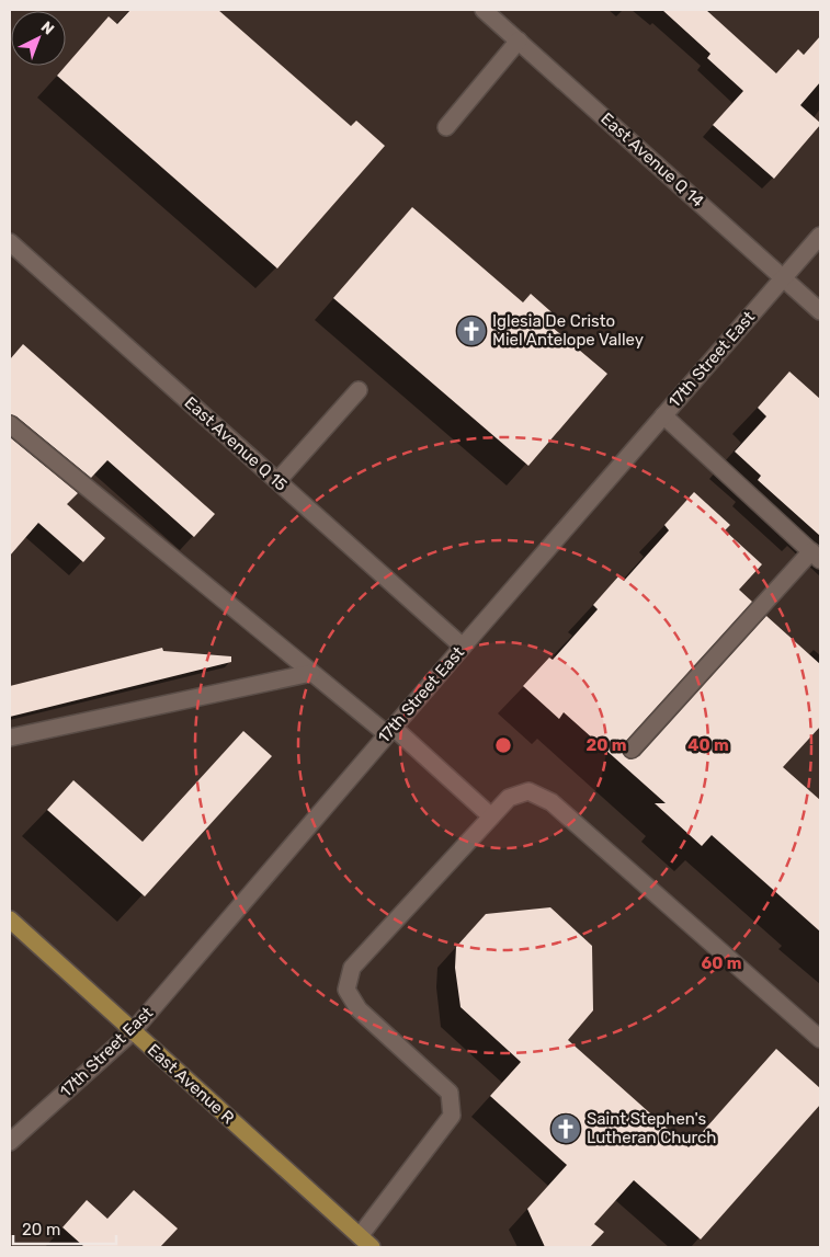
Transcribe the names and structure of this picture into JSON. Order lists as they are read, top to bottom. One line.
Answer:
{"streets":{"main road":["East Avenue R"],"street":["East Avenue Q 14","17th Street East","East Avenue Q 15"]},"crossings":[["East Avenue Q 14","17th Street East"],["17th Street East","East Avenue Q 15"],["17th Street East","East Avenue R"]],"places":{"church":["Iglesia De Cristo Miel Antelope Valley","Saint Stephen's Lutheran Church"]},"scale_bar":"20 m","north":"top right","rings":["20 m","40 m","60 m"]}
